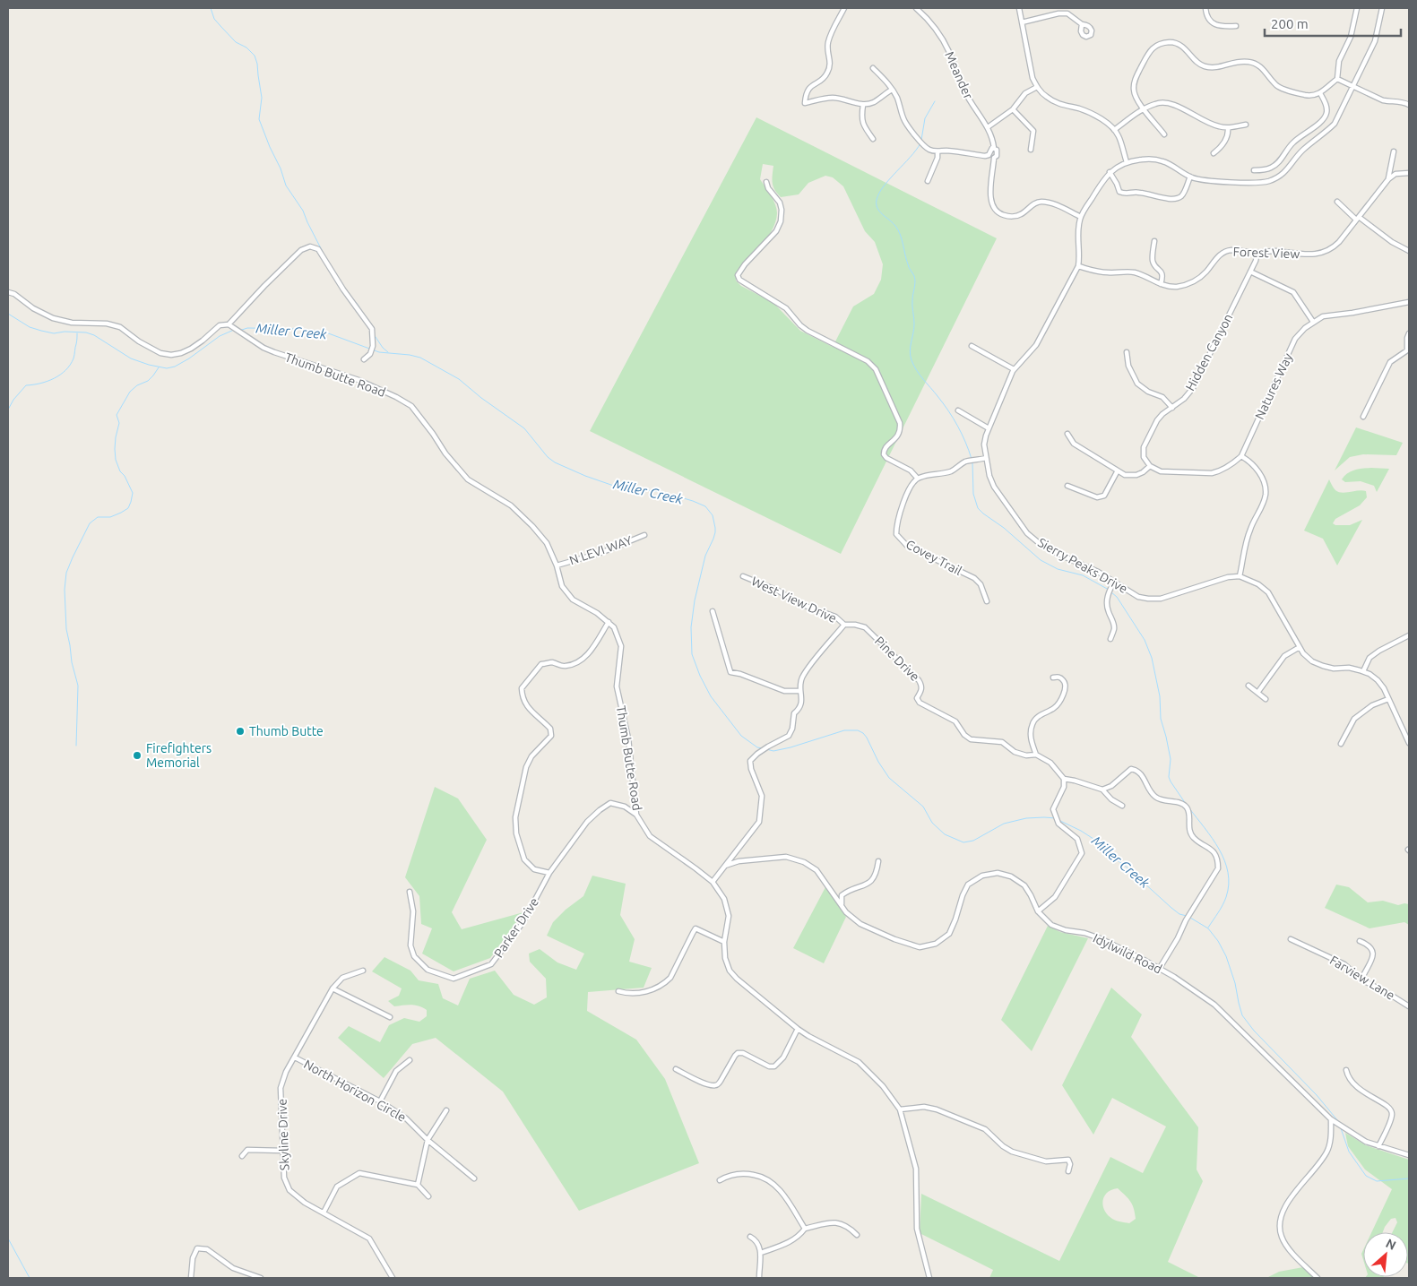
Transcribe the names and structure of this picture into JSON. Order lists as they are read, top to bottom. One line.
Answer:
{"streets":{"street":["Meander","Forest View","Hidden Canyon","Thumb Butte Road","Natures Way","N LEVI WAY","Covey Trail","Sierry Peaks Drive","West View Drive","Pine Drive","Parker Drive","Idylwild Road","Farview Lane","North Horizon Circle","Skyline Drive"]},"crossings":[["Meander","Sierry Peaks Drive"],["Forest View","Hidden Canyon"],["Forest View","Sierry Peaks Drive"],["Hidden Canyon","Natures Way"],["Thumb Butte Road","N LEVI WAY"],["Thumb Butte Road","Parker Drive"],["West View Drive","Pine Drive"],["North Horizon Circle","Skyline Drive"]],"water":["Miller Creek"],"places":["Thumb Butte","Firefighters Memorial"],"scale_bar":"200 m","north":"top right"}
